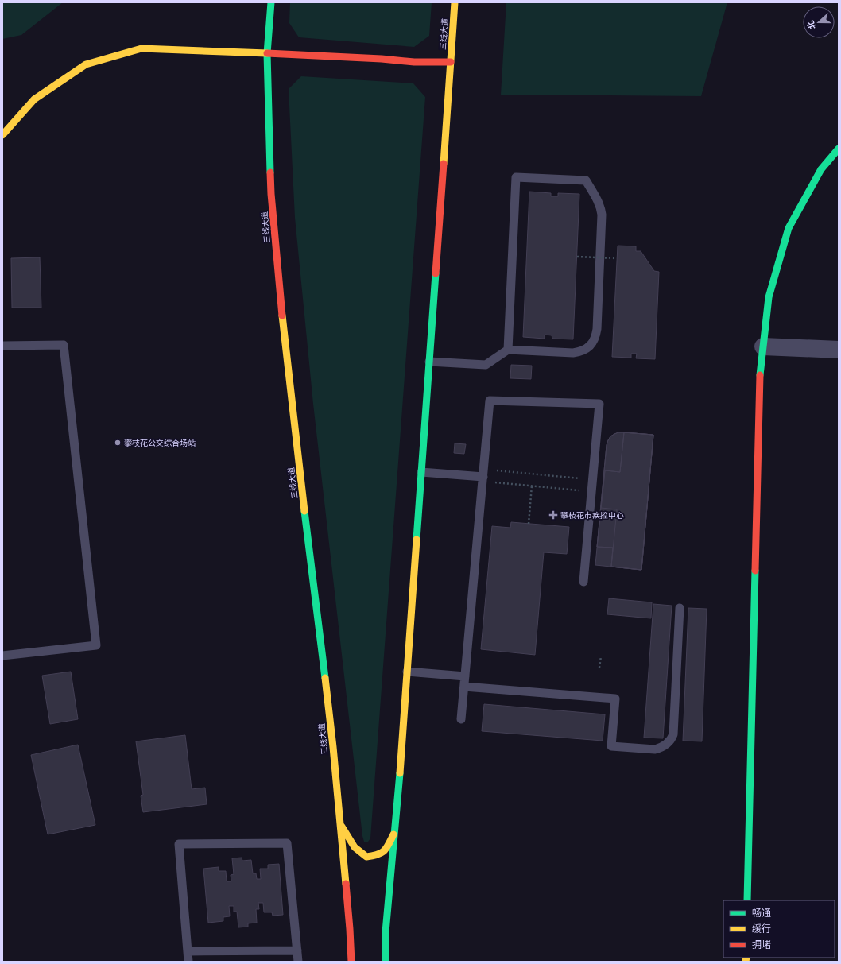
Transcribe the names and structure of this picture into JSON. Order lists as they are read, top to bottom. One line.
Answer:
{"streets":{"main road":["三线大道"]},"places":{"other":["攀枝花公交综合场站"],"health":["攀枝花市疾控中心"]},"legend":["畅通","缓行","拥堵"],"north":"left"}
